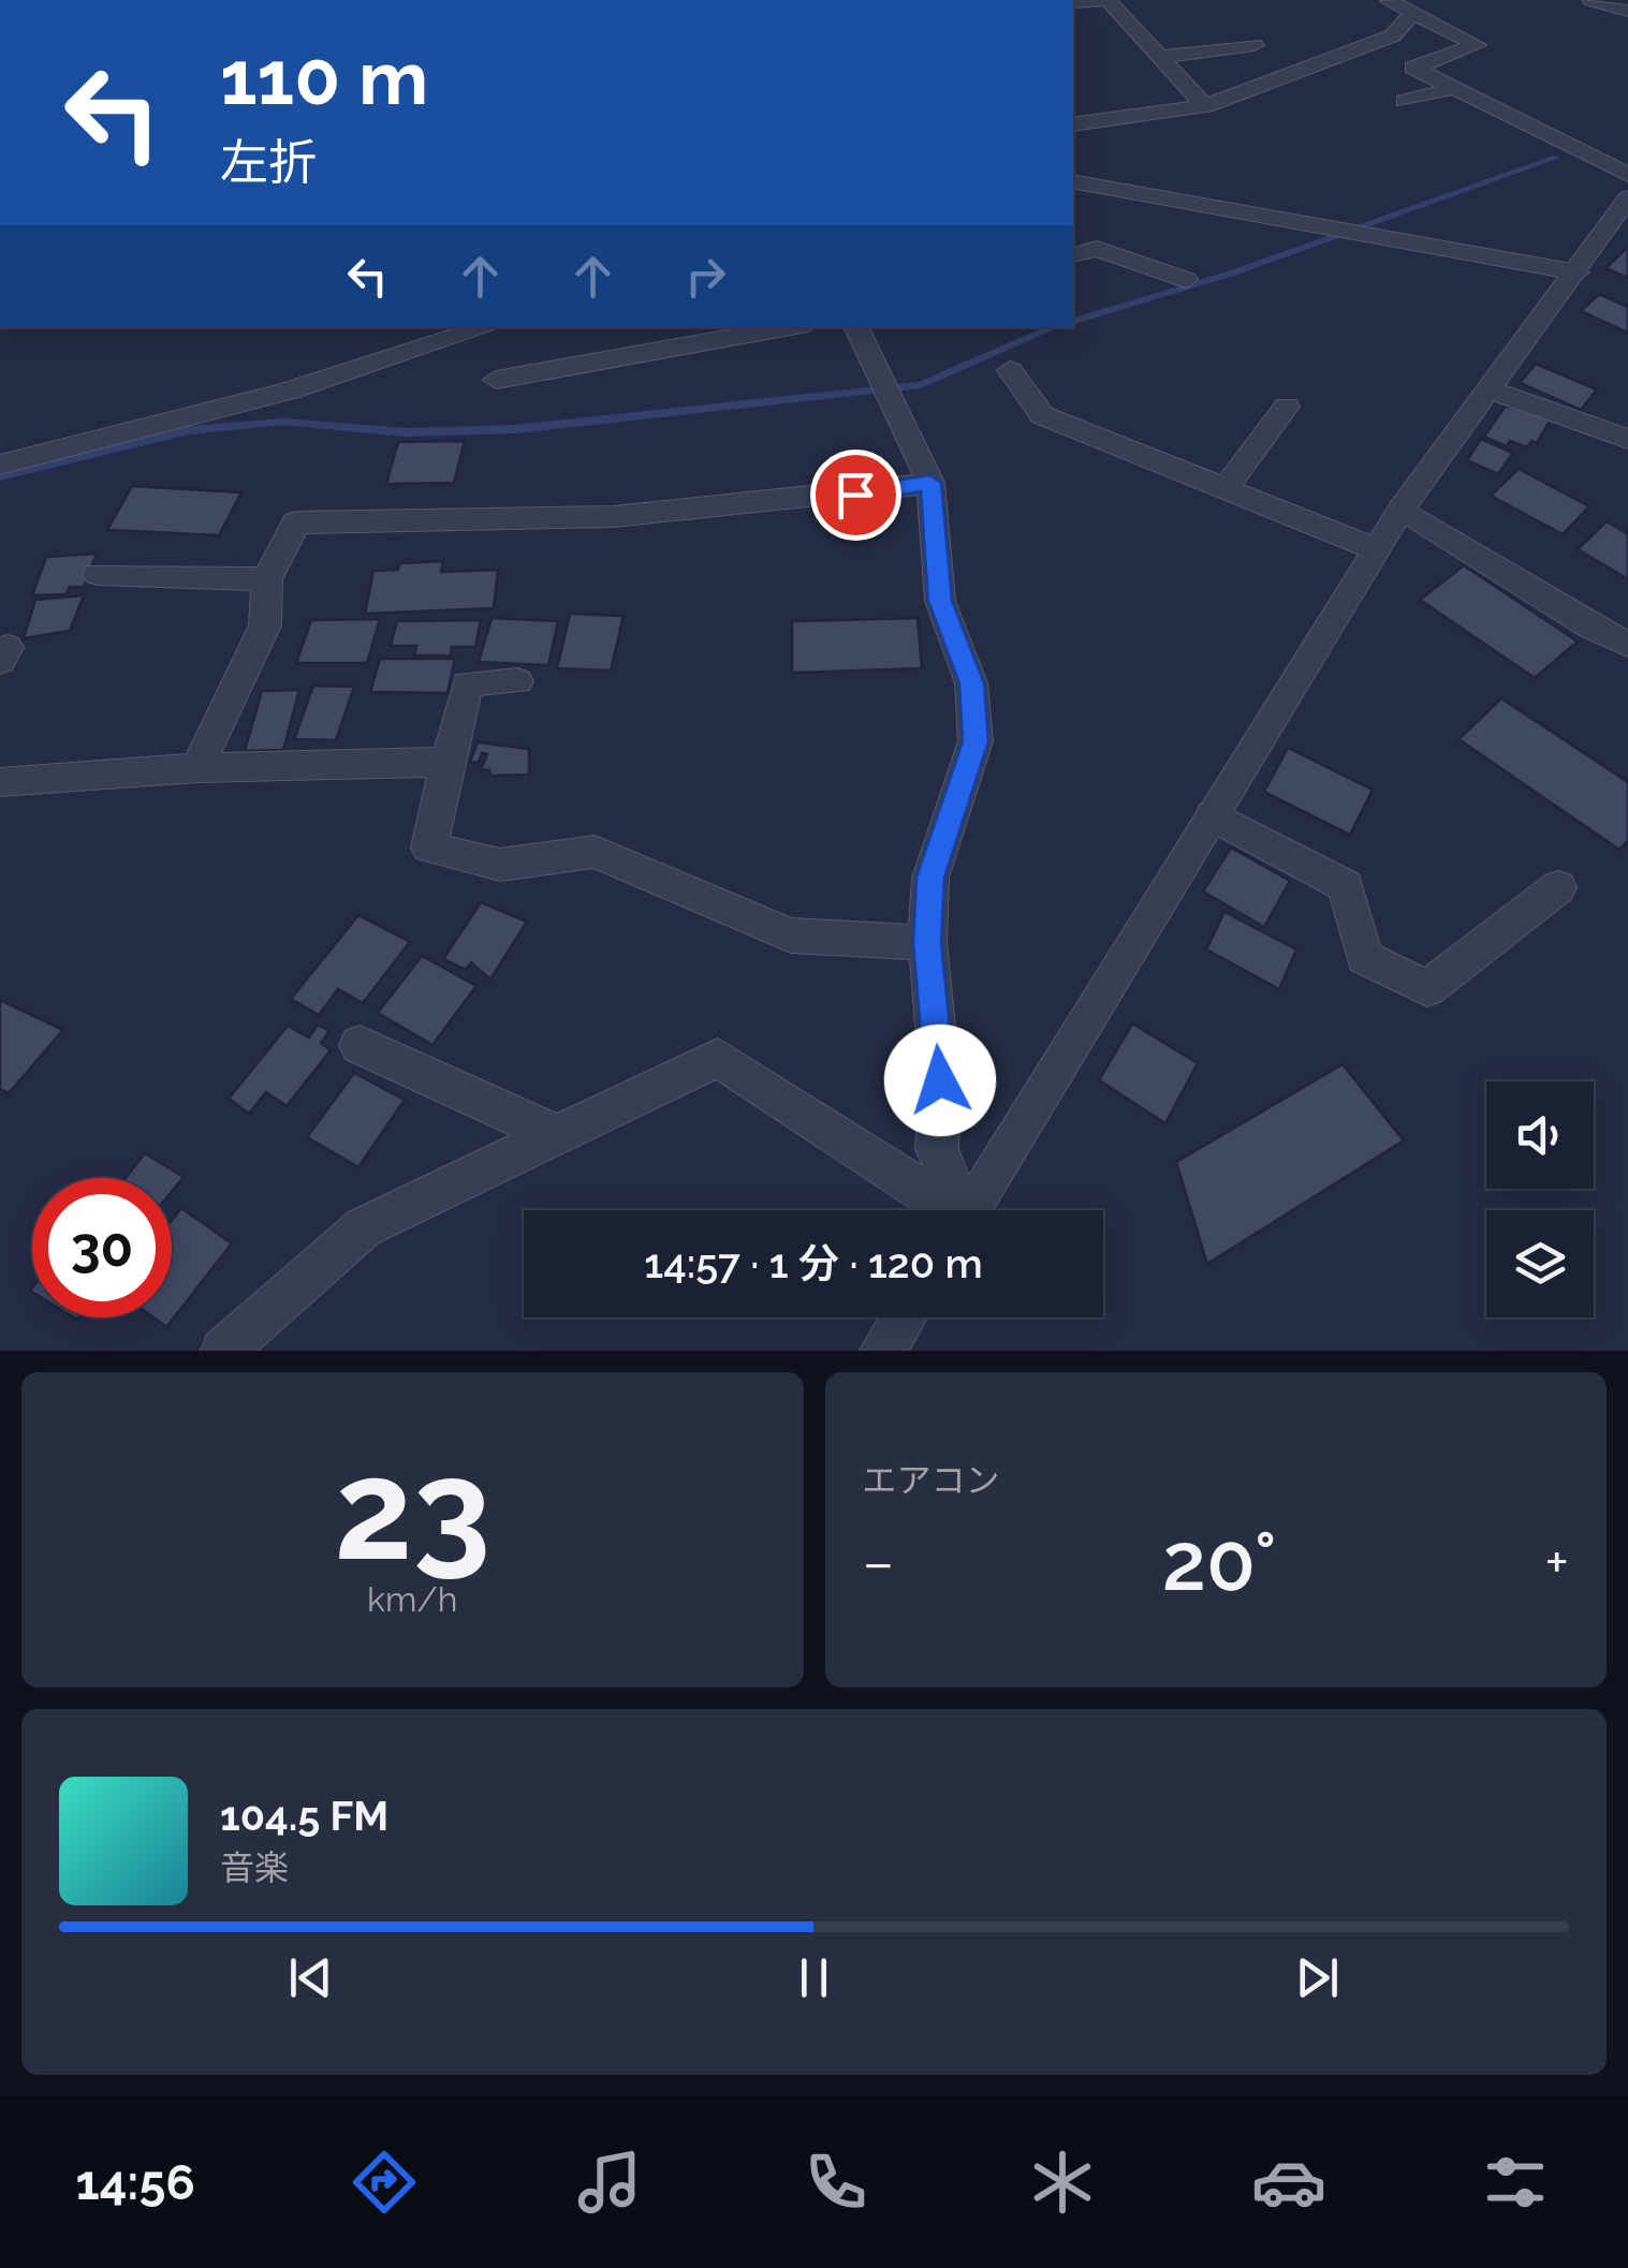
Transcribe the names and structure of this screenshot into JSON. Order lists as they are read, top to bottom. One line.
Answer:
{"page":{"turn":["110 m","左折"],"limit":"30","trip":"14:57 · 1 分 · 120 m","tile":[["23","km/h"],"エアコン"],"heat":["−","20°","+"],"song":["104.5 FM","音楽"],"tabs":"14:56"}}
